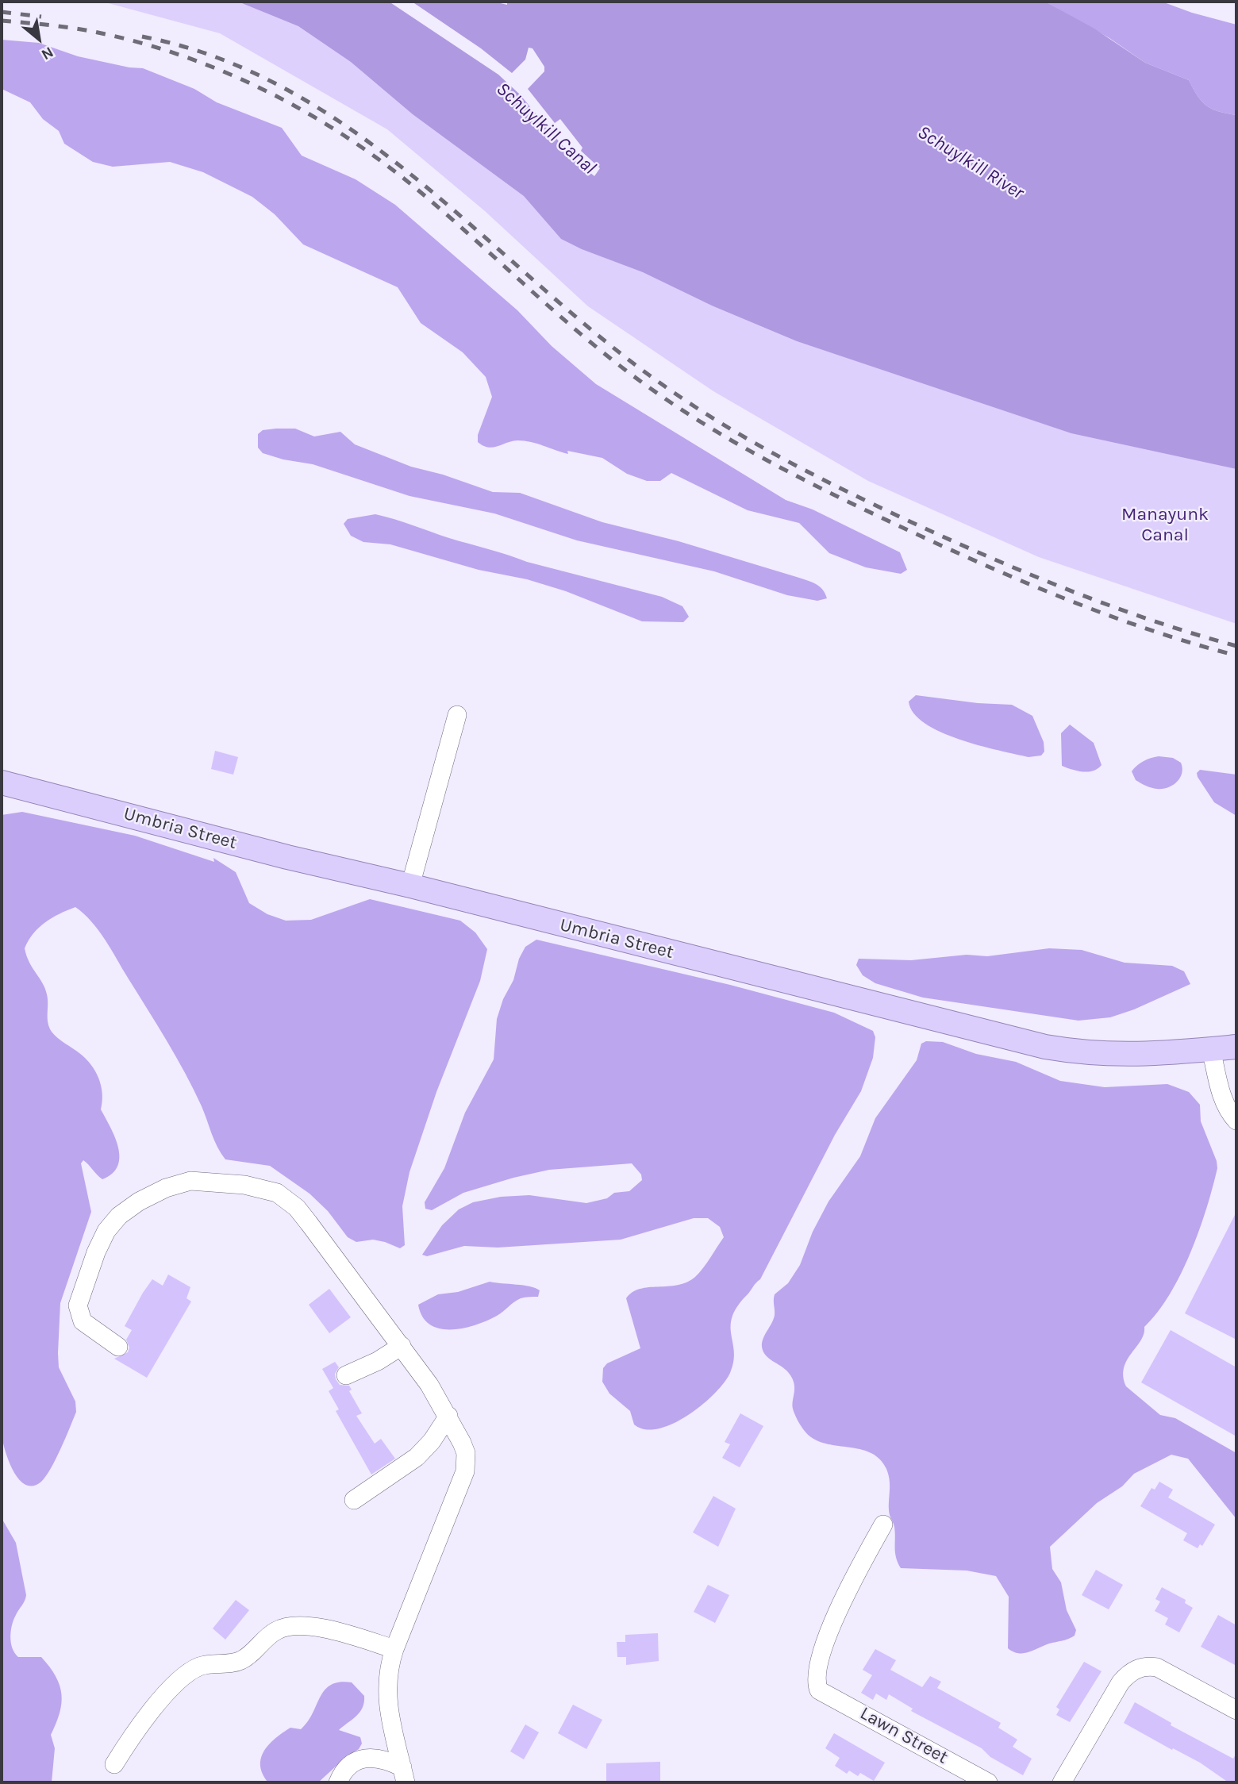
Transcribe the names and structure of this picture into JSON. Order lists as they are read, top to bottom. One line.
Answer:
{"streets":{"main road":["Umbria Street"],"street":["Lawn Street"]},"water":["Schuylkill Canal","Schuylkill River"],"parks":["Manayunk Canal"],"north":"bottom right"}
